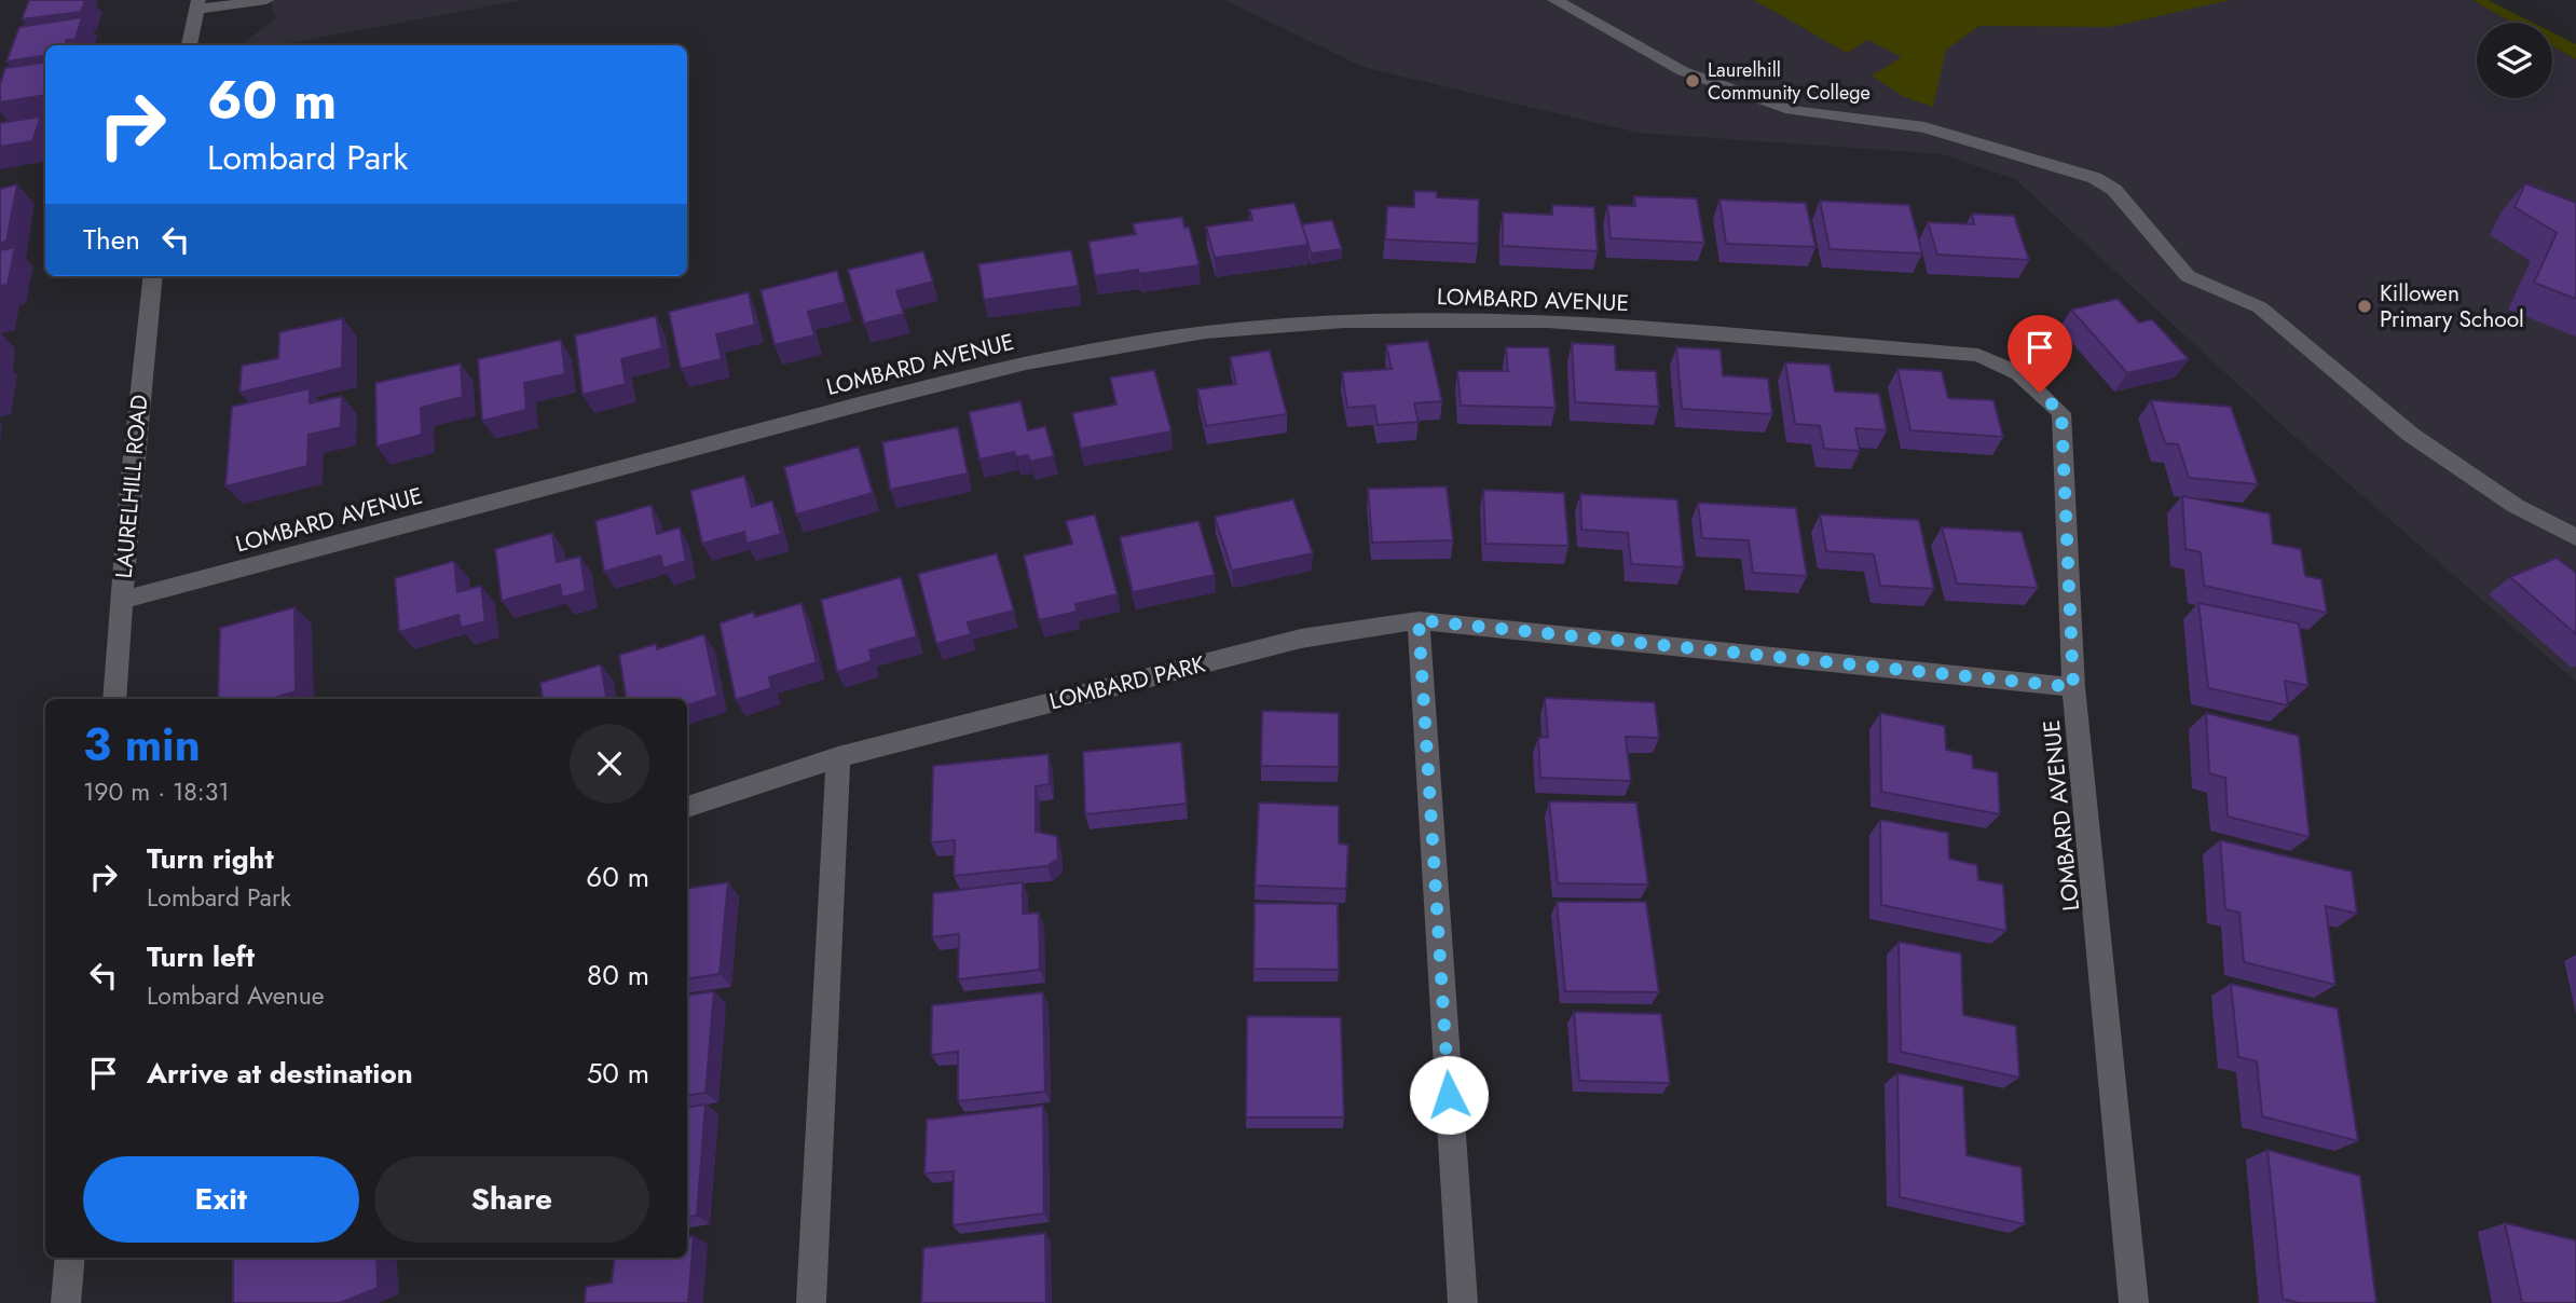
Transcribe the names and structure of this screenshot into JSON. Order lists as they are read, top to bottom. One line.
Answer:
{"streets":{"street":["LOMBARD AVENUE","LAURELHILL ROAD","LOMBARD PARK"]},"crossings":[["LOMBARD AVENUE","LAURELHILL ROAD"],["LOMBARD AVENUE","LOMBARD PARK"]],"places":["Laurelhill Community College","Killowen Primary School"],"page":{"turn":["60 m","Lombard Park"],"then":"Then","heading":["3 min","190 m · 18:31"],"list":[{"name":"Turn right","note":"Lombard Park","value":"60 m"},{"name":"Turn left","note":"Lombard Avenue","value":"80 m"},{"name":"Arrive at destination","value":"50 m"}],"buttons":["Exit","Share"]}}
